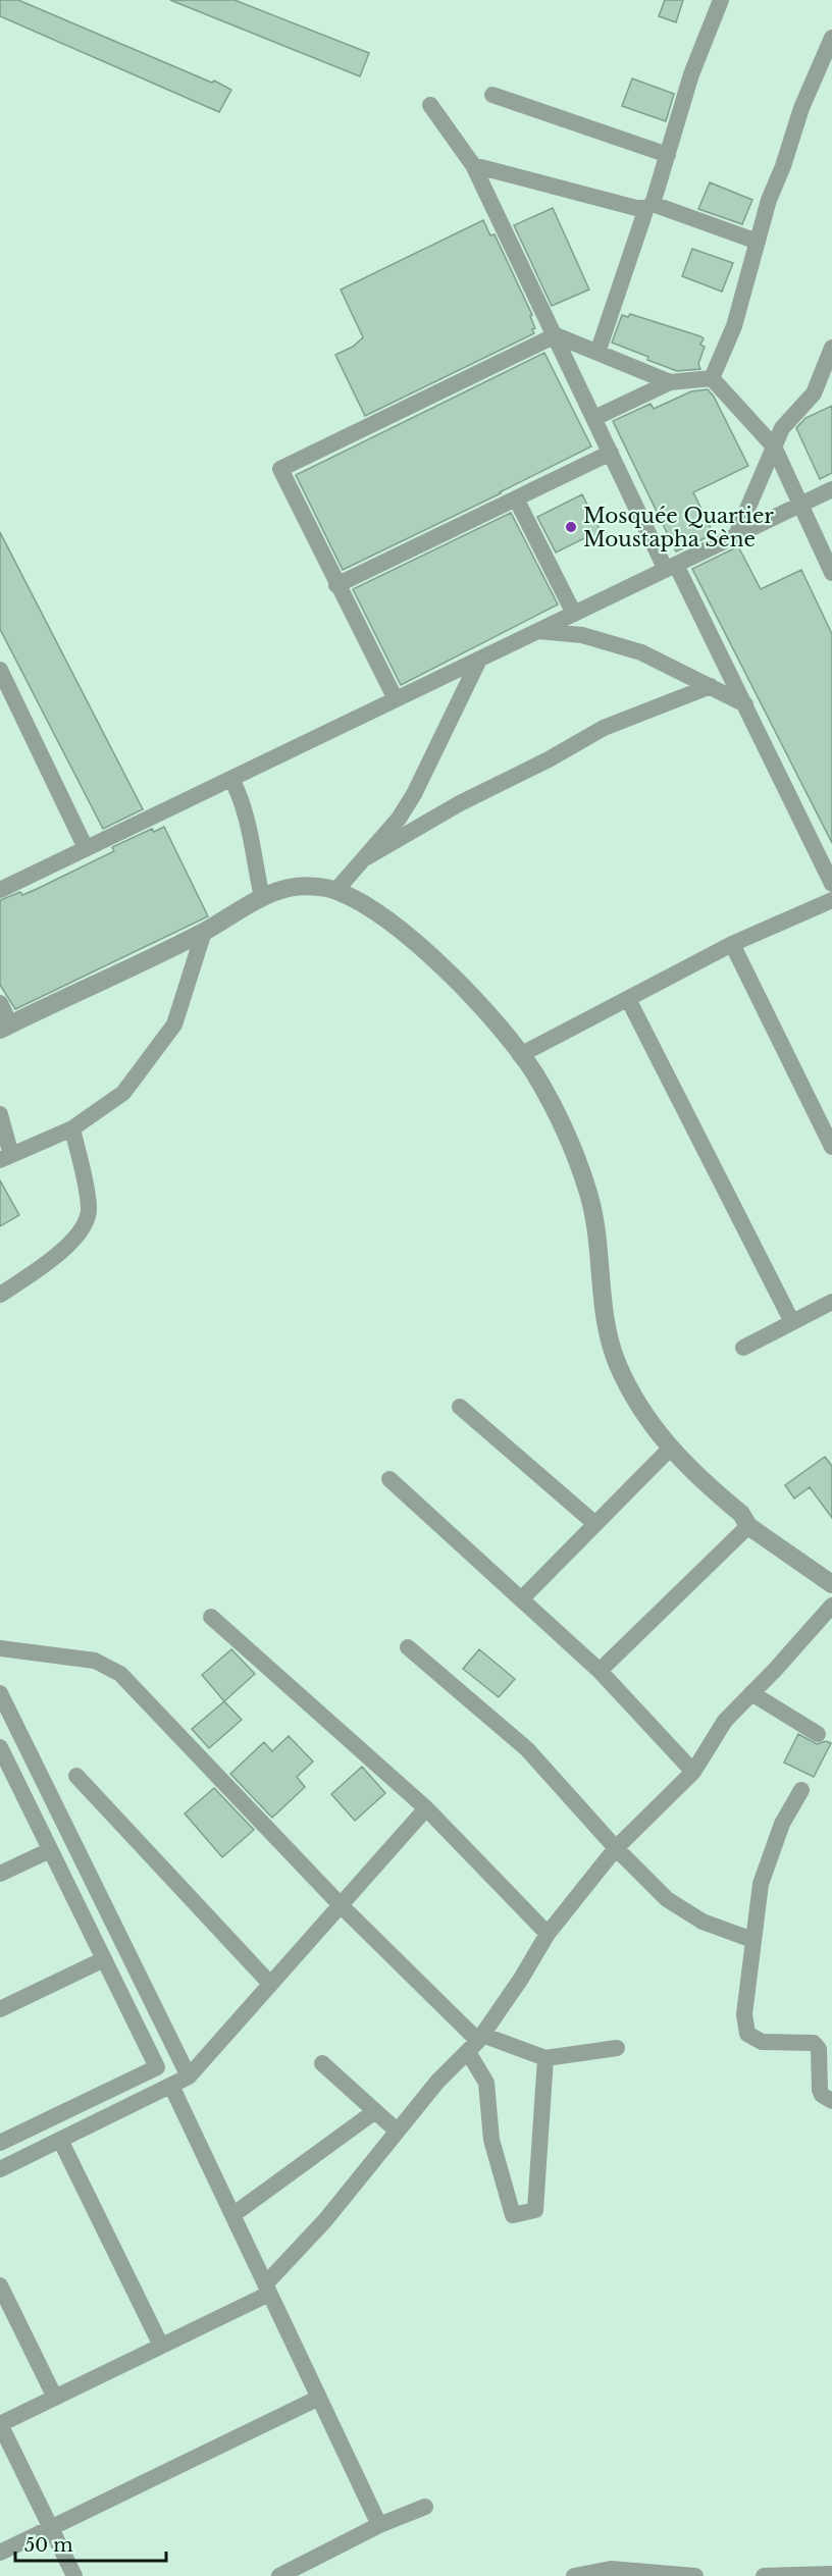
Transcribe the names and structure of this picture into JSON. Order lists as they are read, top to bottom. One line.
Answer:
{"places":["Mosquée Quartier Moustapha Sène"],"scale_bar":"50 m"}
